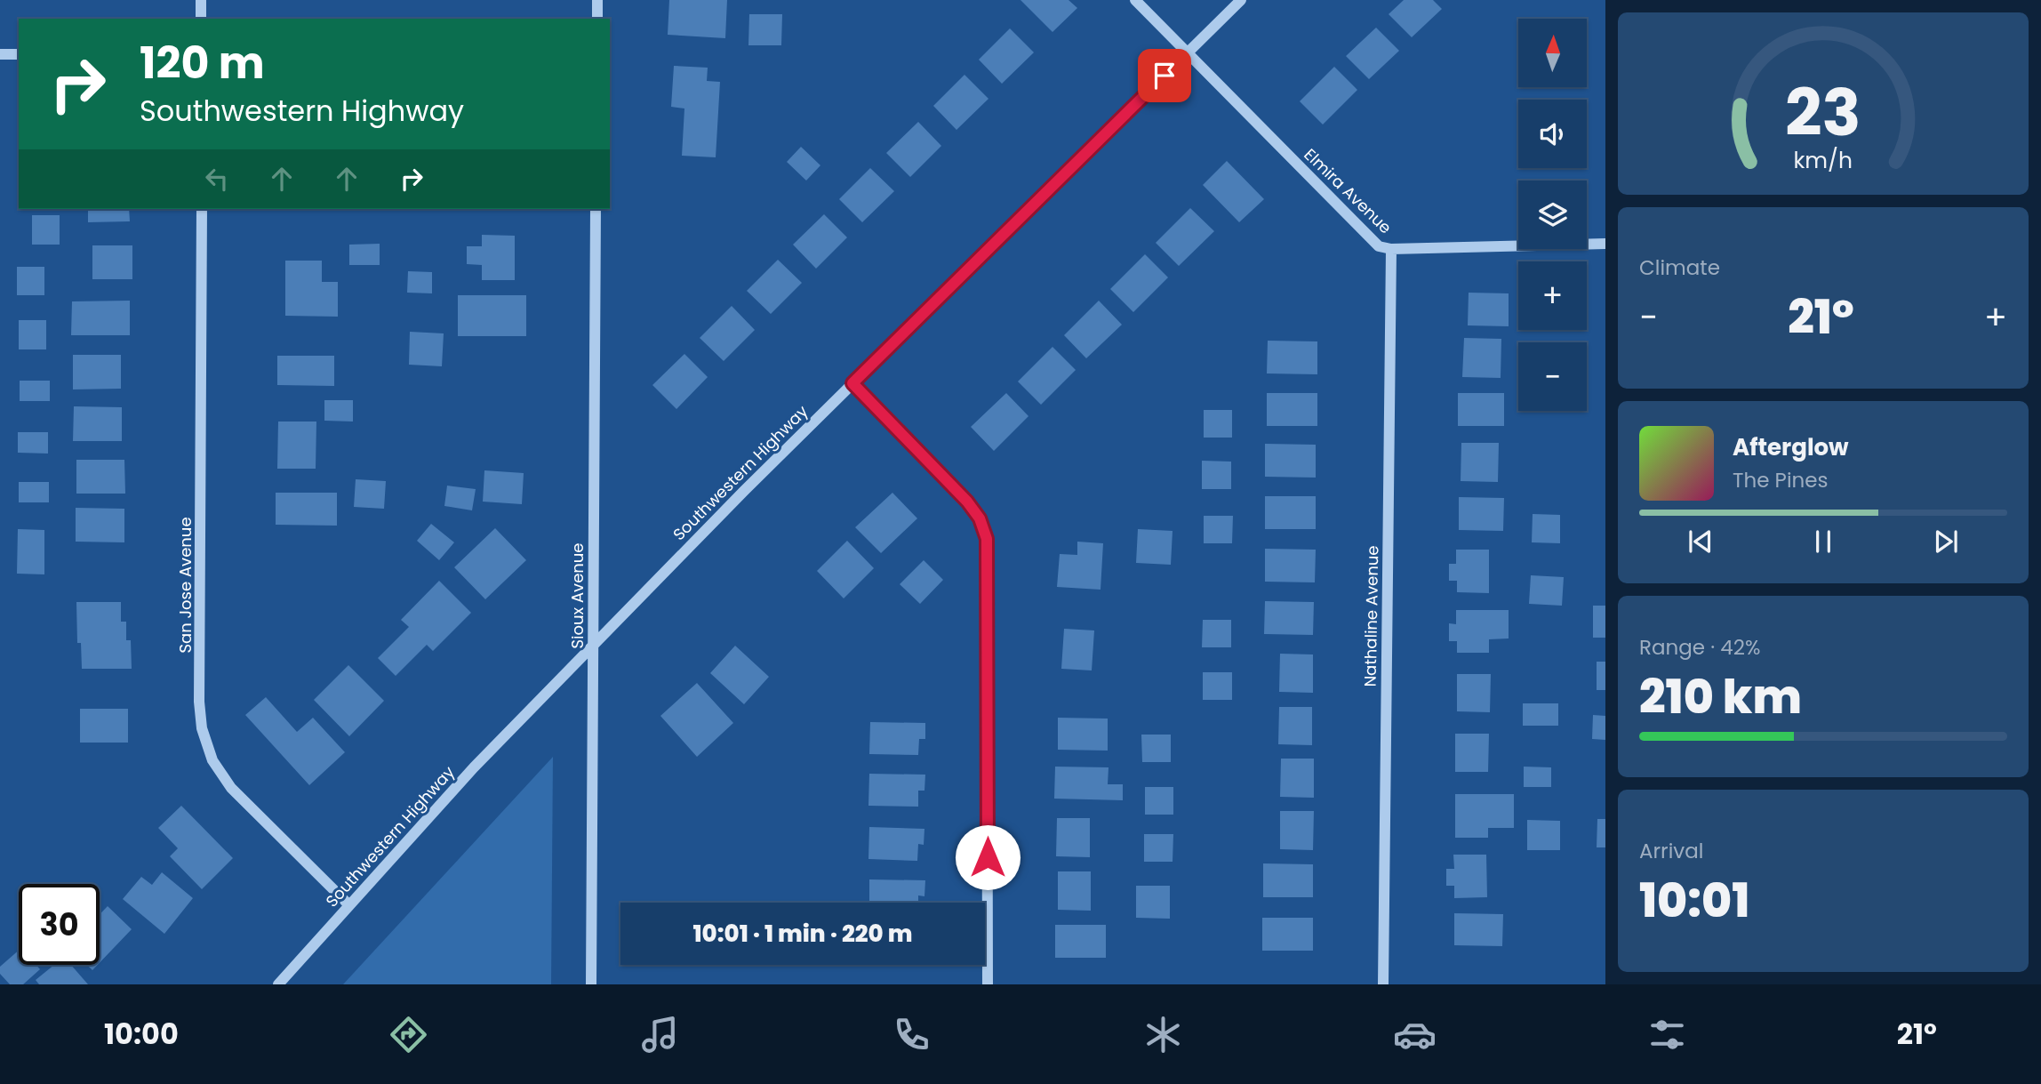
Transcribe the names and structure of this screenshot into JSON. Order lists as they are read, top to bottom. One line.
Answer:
{"streets":{"street":["Elmira Avenue","Southwestern Highway","San Jose Avenue","Sioux Avenue","Nathaline Avenue"]},"crossings":[["Elmira Avenue","Southwestern Highway"],["Elmira Avenue","Nathaline Avenue"],["Southwestern Highway","San Jose Avenue"],["Southwestern Highway","Sioux Avenue"]],"north":"top","page":{"map_buttons":["+","−"],"turn":["120 m","Southwestern Highway"],"tile":["Climate",["Range · 42%","210 km"],["Arrival","10:01"]],"heat":["−","21°","+"],"song":["Afterglow","The Pines"],"limit":"30","trip":"10:01 · 1 min · 220 m","tabs":["10:00","21°"],"gauge":["23","km/h"]}}
